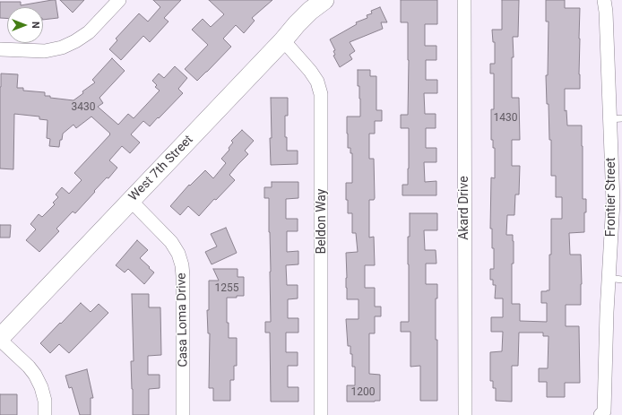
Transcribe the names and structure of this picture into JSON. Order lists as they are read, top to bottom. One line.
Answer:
{"streets":{"main road":["West 7th Street"],"street":["Frontier Street","Akard Drive","Beldon Way","Casa Loma Drive"]},"crossings":[["West 7th Street","Beldon Way"],["West 7th Street","Casa Loma Drive"]],"house_numbers":["3430","1430","1255","1200"],"north":"right"}
